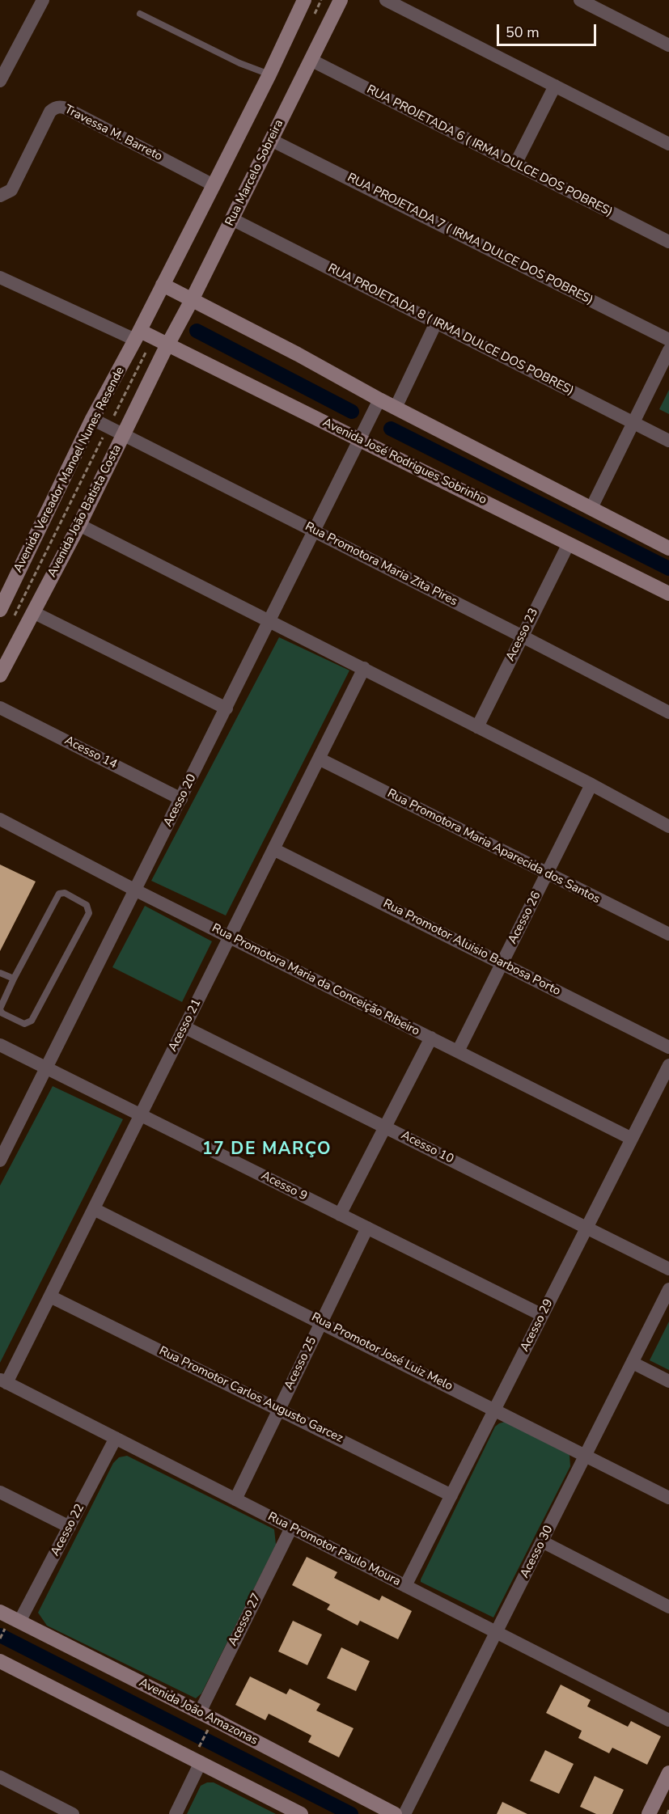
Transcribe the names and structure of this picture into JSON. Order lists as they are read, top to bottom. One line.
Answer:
{"streets":{"street":["Travessa M. Barreto","RUA PROJETADA 6 ( IRMA DULCE DOS POBRES)","Rua Marcelo Sobreira","RUA PROJETADA 7 ( IRMA DULCE DOS POBRES)","RUA PROJETADA 8 ( IRMA DULCE DOS POBRES)","Avenida José Rodrigues Sobrinho","Avenida Vereador Manoel Nunes Resende","Avenida João Batista Costa","Rua Promotora Maria Zita Pires","Acesso 23","Acesso 14","Acesso 20","Rua Promotora Maria Aparecida dos Santos","Acesso 26","Rua Promotor Aluisio Barbosa Porto","Rua Promotora Maria da Conceição Ribeiro","Acesso 21","Acesso 10","Acesso 9","Acesso 29","Rua Promotor José Luiz Melo","Acesso 25","Rua Promotor Carlos Augusto Garcez","Acesso 22","Rua Promotor Paulo Moura","Acesso 30","Acesso 27","Avenida João Amazonas"]},"crossings":[["RUA PROJETADA 6 ( IRMA DULCE DOS POBRES)","Rua Marcelo Sobreira"],["Rua Marcelo Sobreira","RUA PROJETADA 7 ( IRMA DULCE DOS POBRES)"],["Rua Marcelo Sobreira","RUA PROJETADA 8 ( IRMA DULCE DOS POBRES)"],["Rua Marcelo Sobreira","Avenida José Rodrigues Sobrinho"],["Rua Marcelo Sobreira","Avenida João Batista Costa"],["Avenida José Rodrigues Sobrinho","Avenida Vereador Manoel Nunes Resende"],["Avenida José Rodrigues Sobrinho","Avenida João Batista Costa"],["Avenida José Rodrigues Sobrinho","Acesso 23"],["Avenida José Rodrigues Sobrinho","Acesso 20"],["Avenida Vereador Manoel Nunes Resende","Rua Promotora Maria Zita Pires"],["Avenida João Batista Costa","Rua Promotora Maria Zita Pires"],["Rua Promotora Maria Zita Pires","Acesso 23"],["Rua Promotora Maria Zita Pires","Acesso 20"],["Acesso 14","Acesso 20"],["Acesso 20","Rua Promotora Maria da Conceição Ribeiro"],["Acesso 20","Acesso 9"],["Rua Promotora Maria Aparecida dos Santos","Acesso 26"],["Rua Promotora Maria Aparecida dos Santos","Acesso 21"],["Acesso 26","Rua Promotor Aluisio Barbosa Porto"],["Acesso 26","Rua Promotora Maria da Conceição Ribeiro"],["Rua Promotor Aluisio Barbosa Porto","Acesso 21"],["Rua Promotora Maria da Conceição Ribeiro","Acesso 21"],["Rua Promotora Maria da Conceição Ribeiro","Acesso 29"],["Acesso 21","Acesso 10"],["Acesso 21","Acesso 9"],["Acesso 21","Rua Promotor José Luiz Melo"],["Acesso 21","Rua Promotor Carlos Augusto Garcez"],["Acesso 21","Rua Promotor Paulo Moura"],["Acesso 10","Acesso 29"],["Acesso 9","Acesso 29"],["Acesso 9","Acesso 25"],["Acesso 29","Rua Promotor José Luiz Melo"],["Acesso 29","Rua Promotor Carlos Augusto Garcez"],["Acesso 29","Rua Promotor Paulo Moura"],["Rua Promotor José Luiz Melo","Acesso 25"],["Rua Promotor José Luiz Melo","Acesso 30"],["Acesso 25","Rua Promotor Carlos Augusto Garcez"],["Acesso 25","Rua Promotor Paulo Moura"],["Acesso 22","Rua Promotor Paulo Moura"],["Acesso 22","Avenida João Amazonas"],["Rua Promotor Paulo Moura","Acesso 30"],["Rua Promotor Paulo Moura","Acesso 27"],["Acesso 27","Avenida João Amazonas"]],"districts":["17 DE MARÇO"],"scale_bar":"50 m"}
